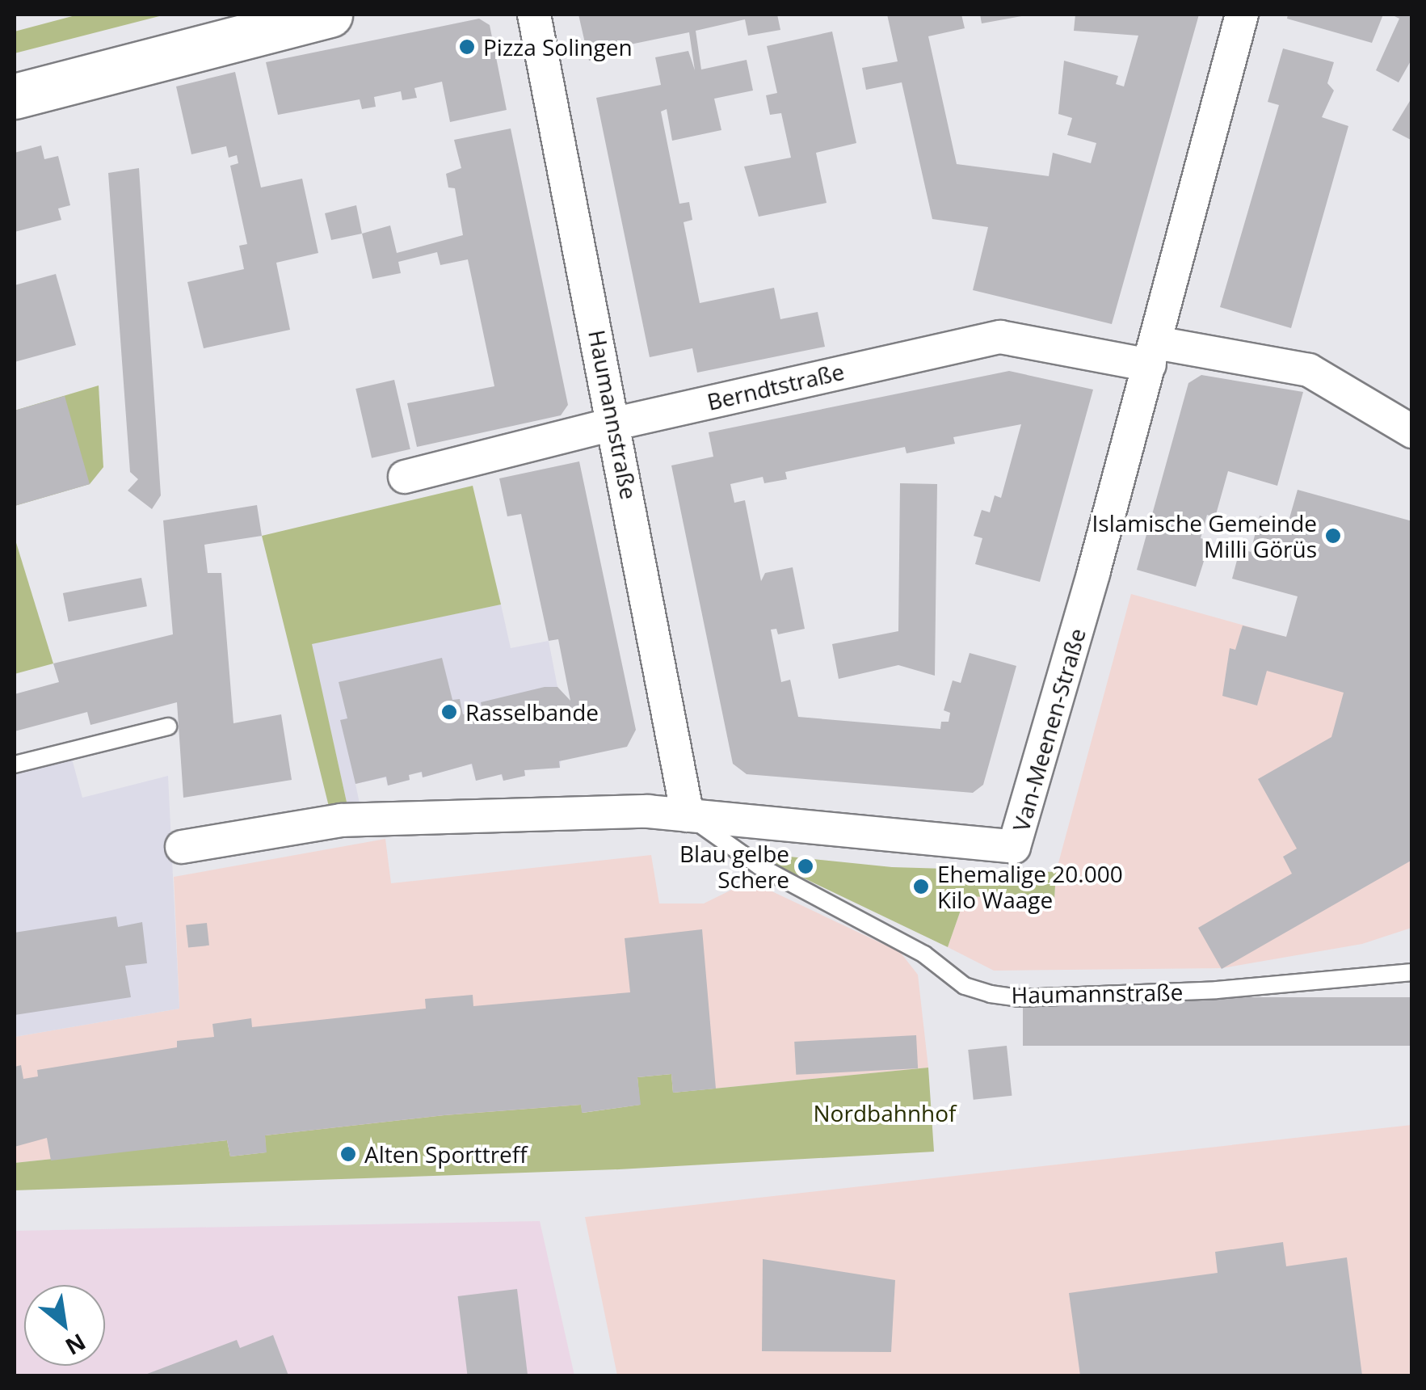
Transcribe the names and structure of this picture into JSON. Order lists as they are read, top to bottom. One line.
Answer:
{"streets":{"street":["Berndtstraße","Haumannstraße","Van-Meenen-Straße"]},"crossings":[["Berndtstraße","Haumannstraße"],["Berndtstraße","Van-Meenen-Straße"],["Haumannstraße","Van-Meenen-Straße"]],"parks":["Nordbahnhof"],"places":["Pizza Solingen","Islamische Gemeinde Milli Görüs","Rasselbande","Blau gelbe Schere","Ehemalige 20.000 Kilo Waage","Alten Sporttreff"],"north":"bottom right"}
